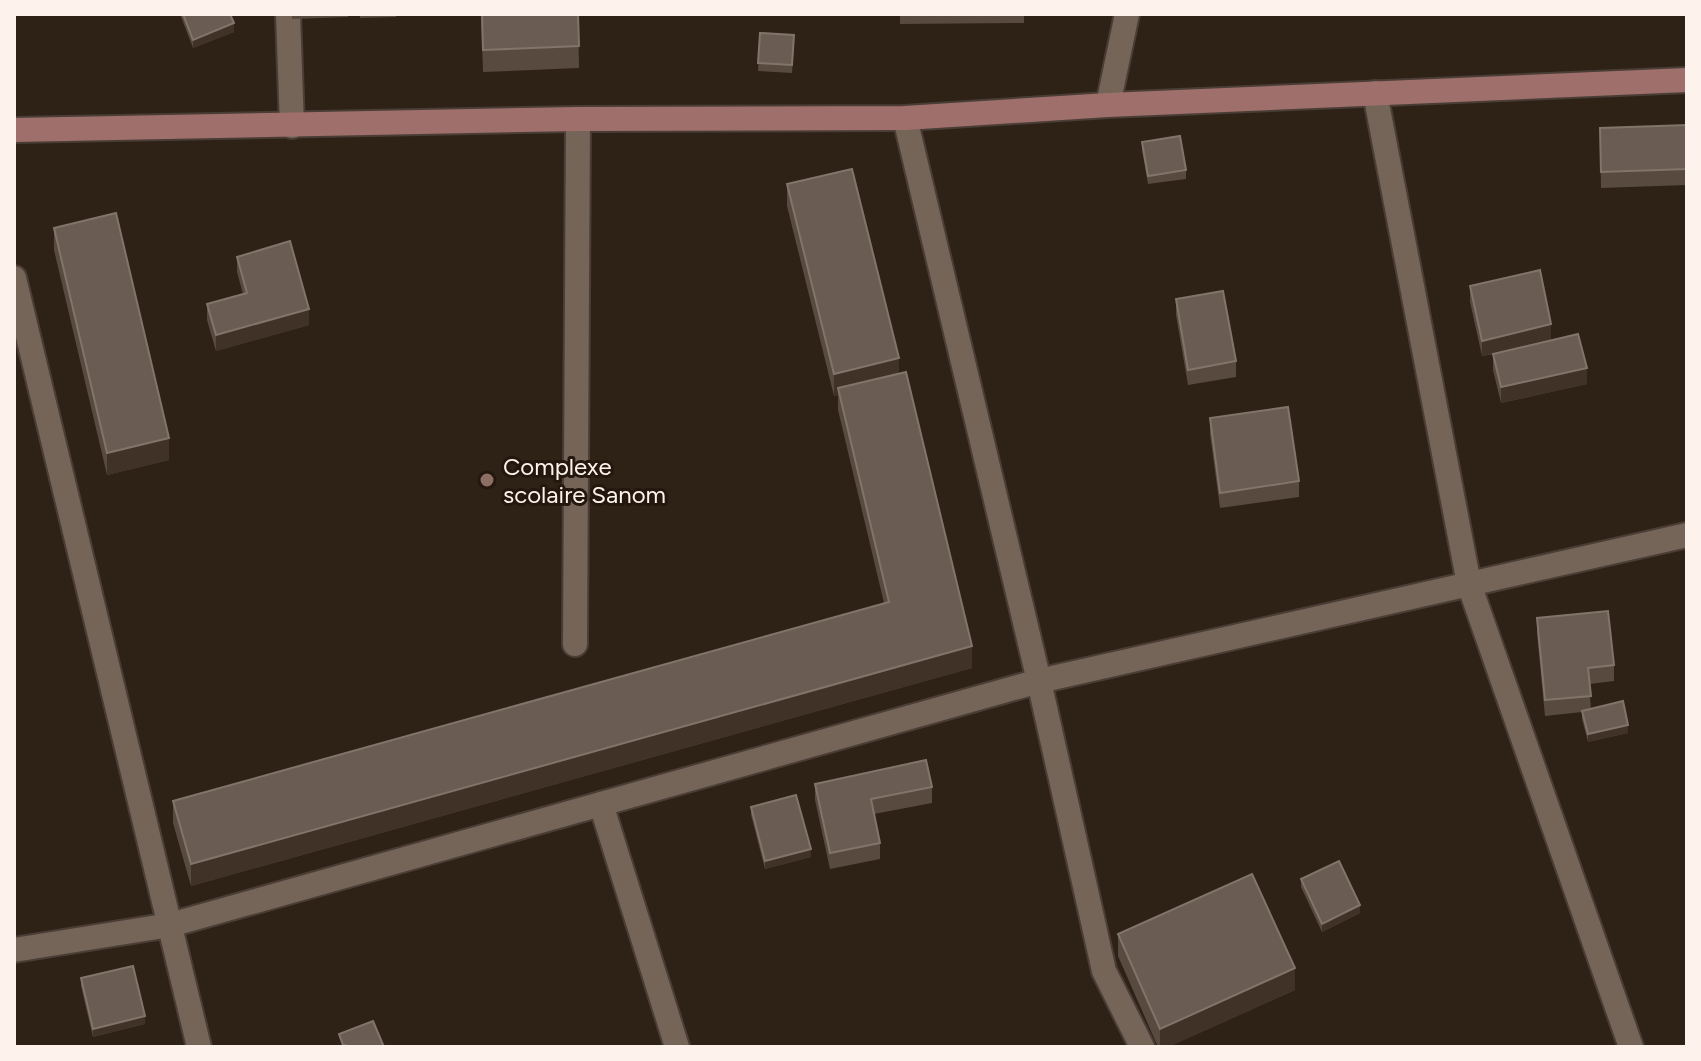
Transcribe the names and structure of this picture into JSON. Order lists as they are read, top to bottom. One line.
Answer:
{"places":["Complexe scolaire Sanom"]}
